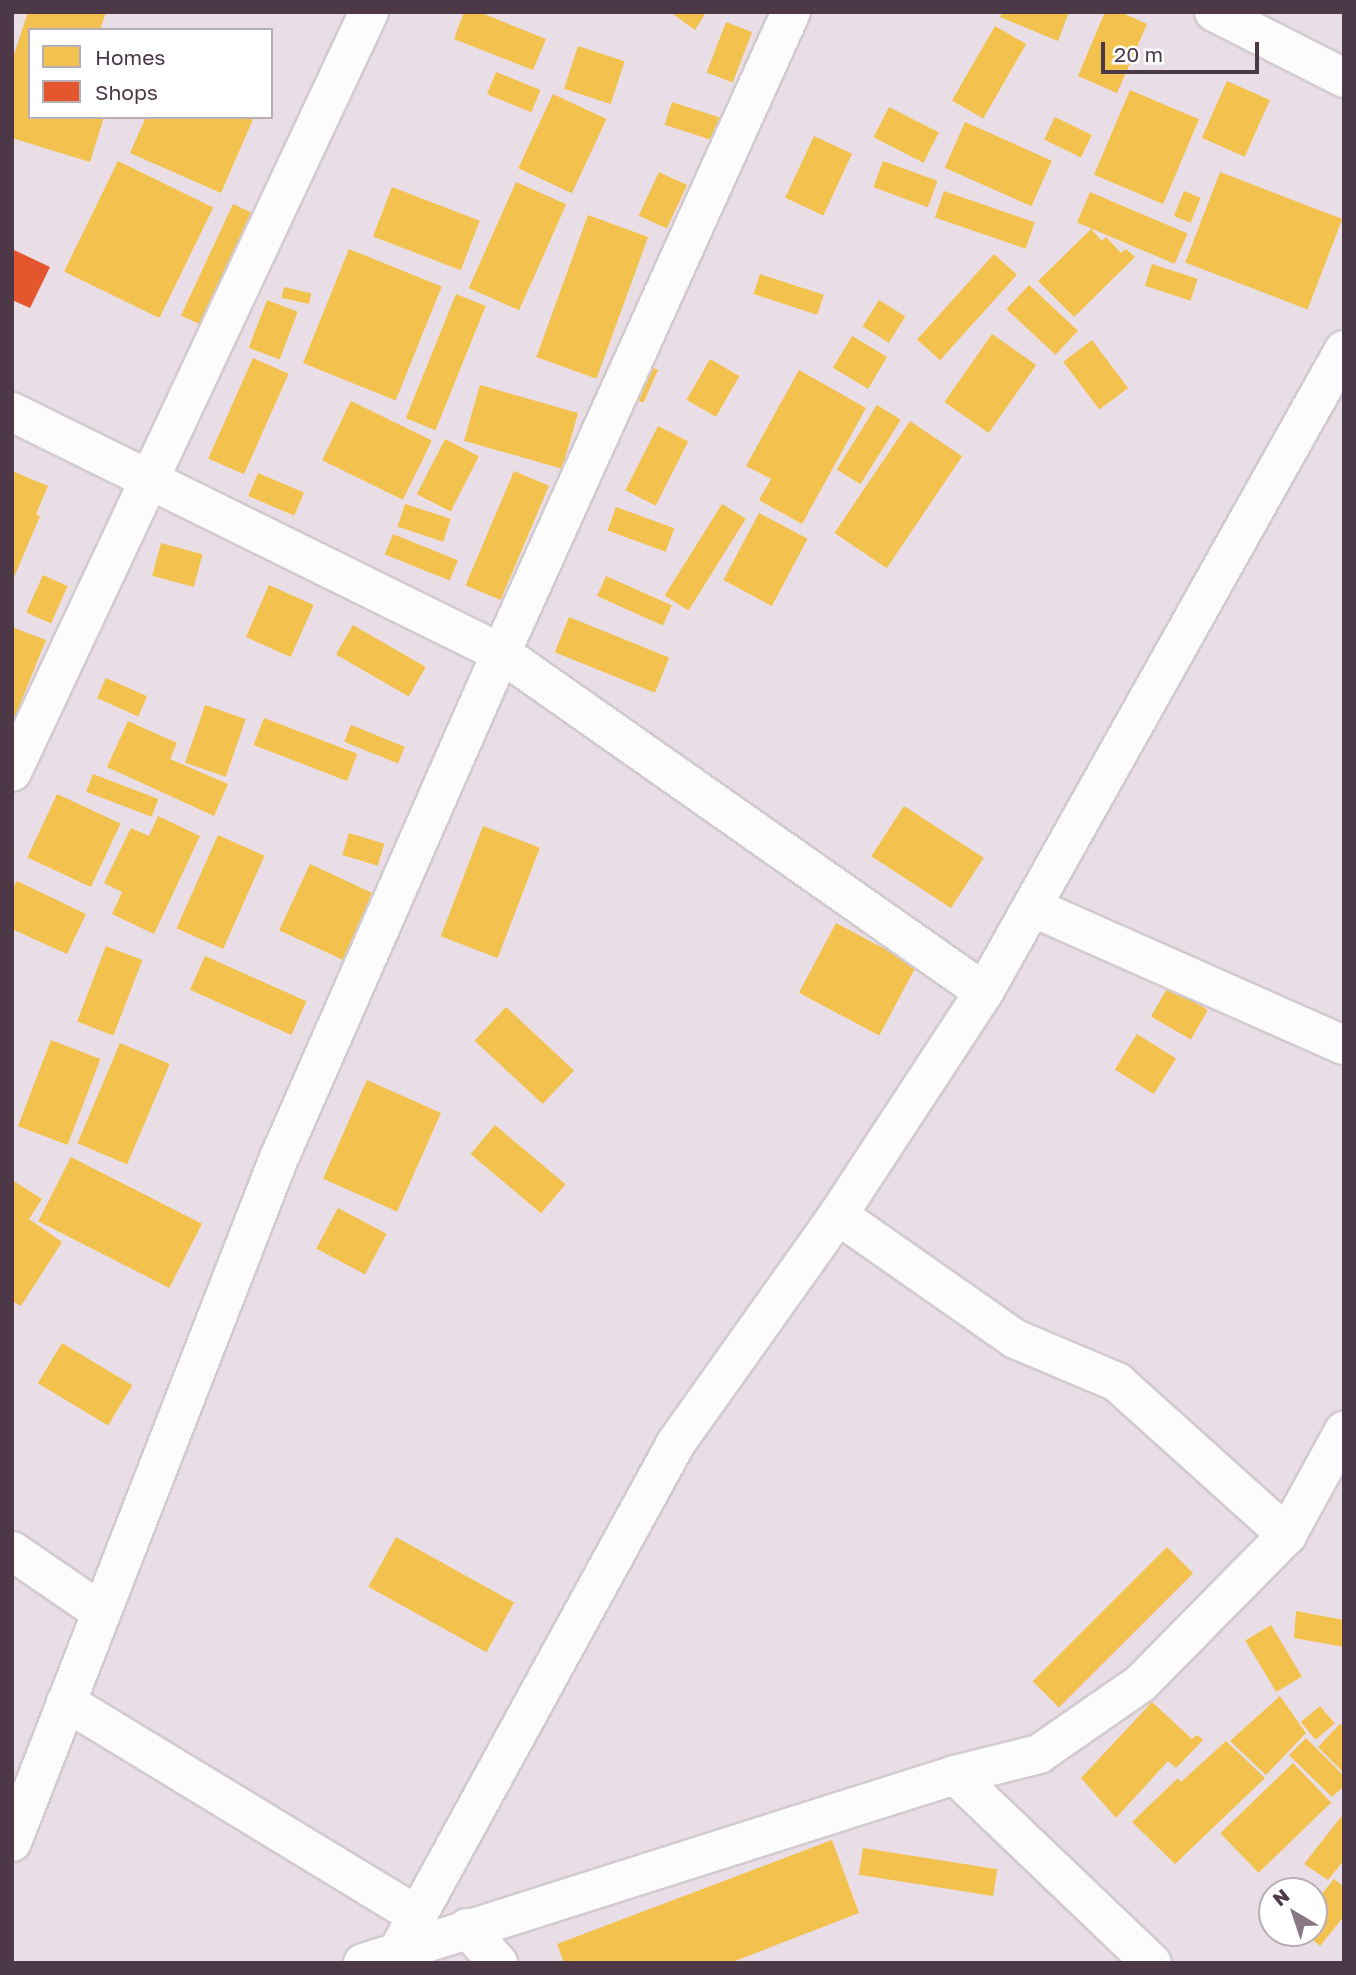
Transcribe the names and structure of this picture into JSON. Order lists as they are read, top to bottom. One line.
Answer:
{"legend":["Homes","Shops"],"scale_bar":"20 m","north":"top left"}
